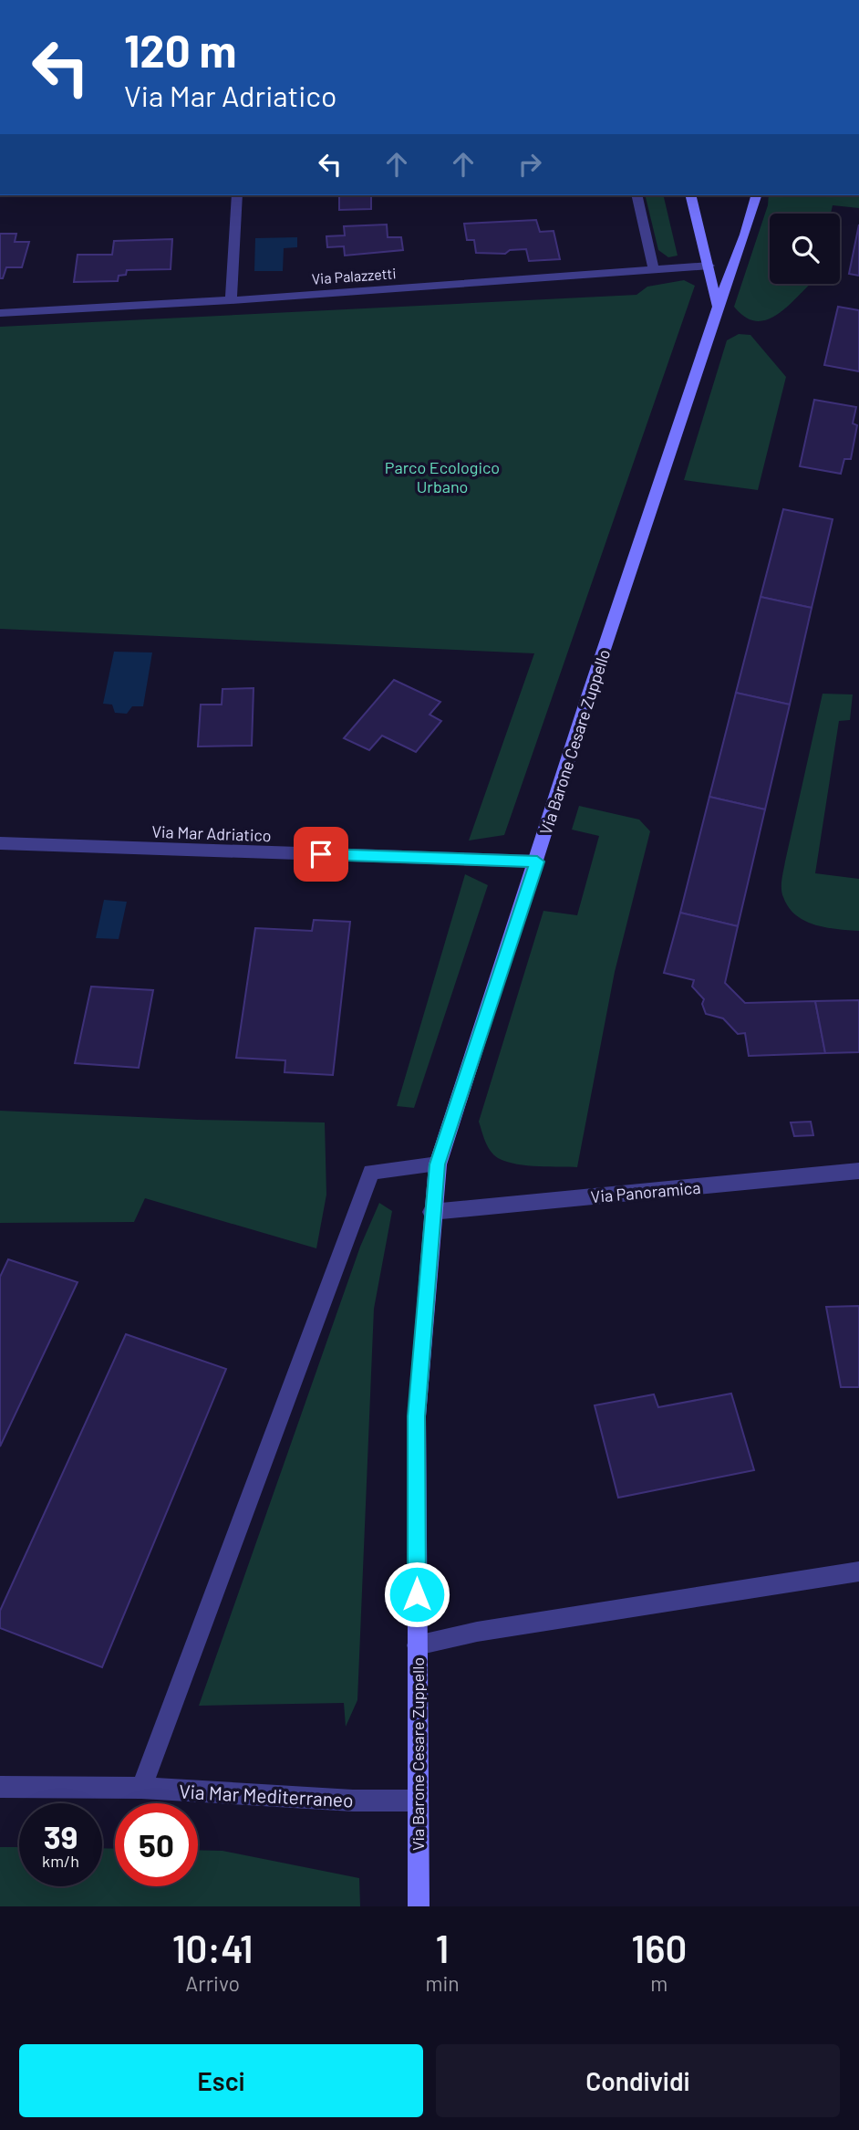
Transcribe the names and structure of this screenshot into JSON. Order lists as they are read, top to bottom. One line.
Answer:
{"streets":{"main road":["Via Barone Cesare Zuppello"],"street":["Via Palazzetti","Via Mar Adriatico","Via Panoramica","Via Mar Mediterraneo"]},"crossings":[["Via Palazzetti","Via Barone Cesare Zuppello"],["Via Barone Cesare Zuppello","Via Mar Adriatico"],["Via Barone Cesare Zuppello","Via Panoramica"],["Via Barone Cesare Zuppello","Via Mar Mediterraneo"]],"parks":["Parco Ecologico Urbano"],"page":{"turn":["120 m","Via Mar Adriatico"],"speed":"39 km/h","limit":"50","eta":["10:41","Arrivo","1","min","160","m"],"buttons":["Esci","Condividi"]}}
